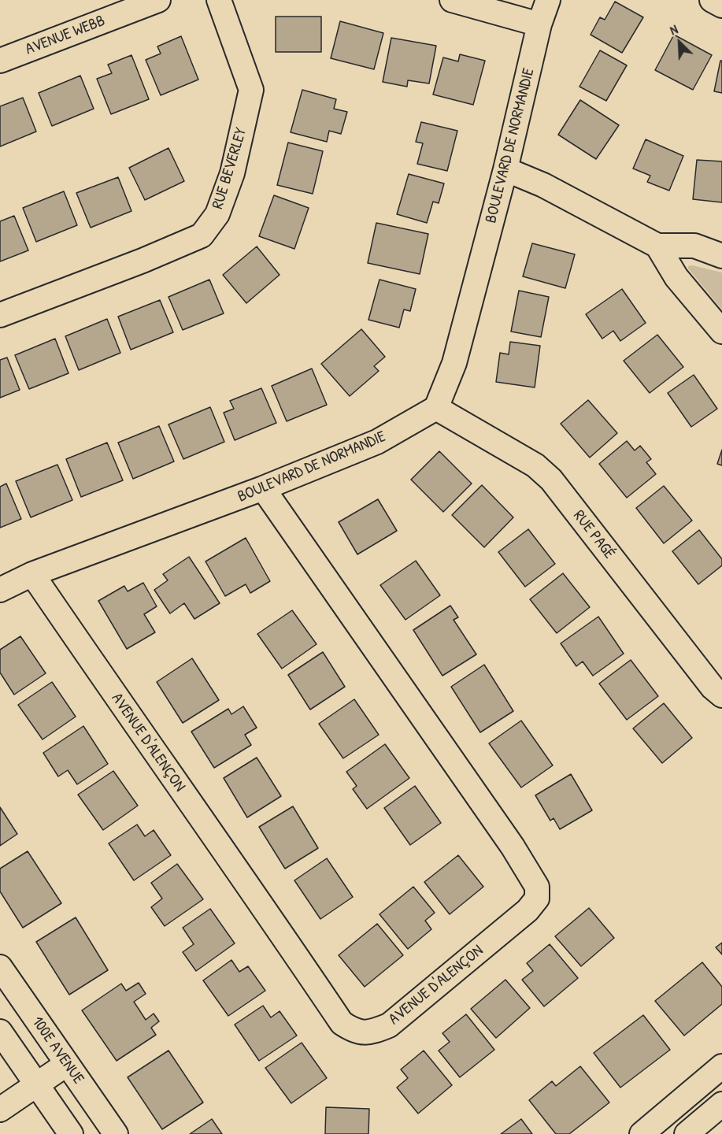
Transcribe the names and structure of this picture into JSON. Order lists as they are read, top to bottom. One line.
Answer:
{"streets":{"street":["AVENUE WEBB","BOULEVARD DE NORMANDIE","RUE BEVERLEY","RUE PAGÉ","AVENUE D'ALENÇON","100E AVENUE"]},"crossings":[["BOULEVARD DE NORMANDIE","RUE PAGÉ"],["BOULEVARD DE NORMANDIE","AVENUE D'ALENÇON"]],"north":"top left"}
